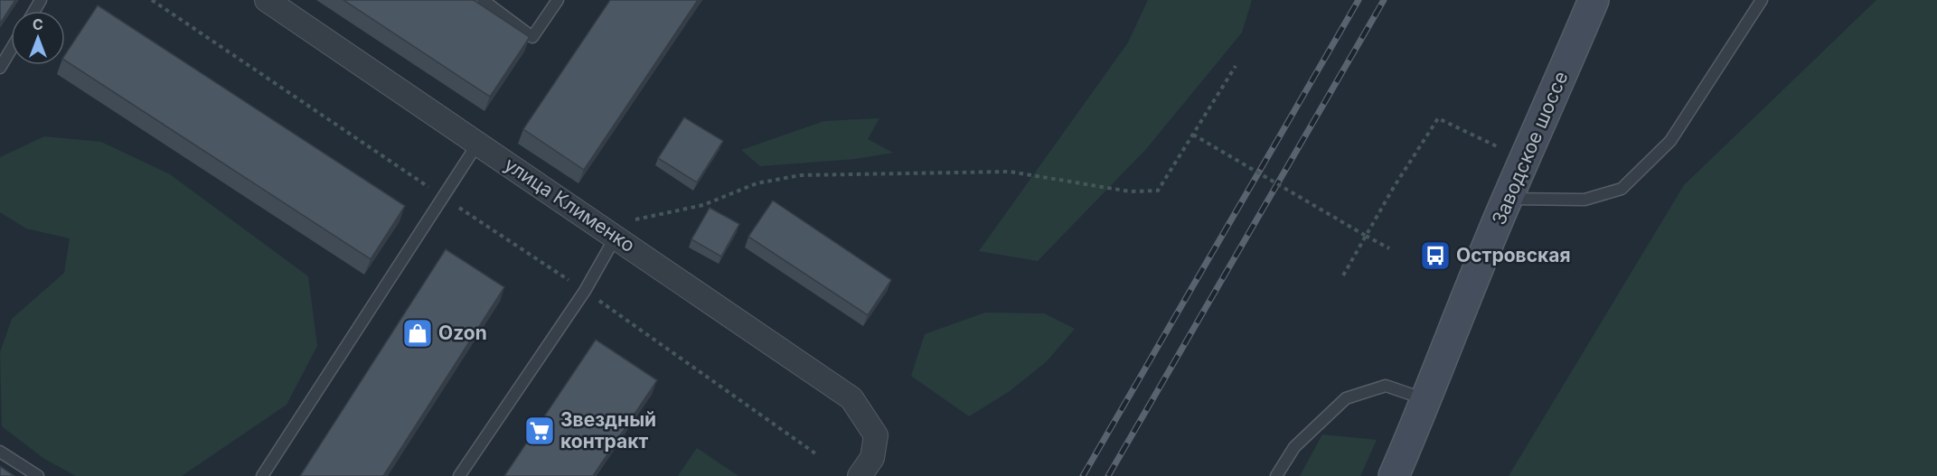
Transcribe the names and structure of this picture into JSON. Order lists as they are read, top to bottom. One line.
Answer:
{"streets":{"main road":["Заводское шоссе"],"street":["улица Клименко"]},"places":{"bus stop":["Островская"],"shop":["Ozon"],"supermarket":["Звездный контракт"]},"north":"top"}
